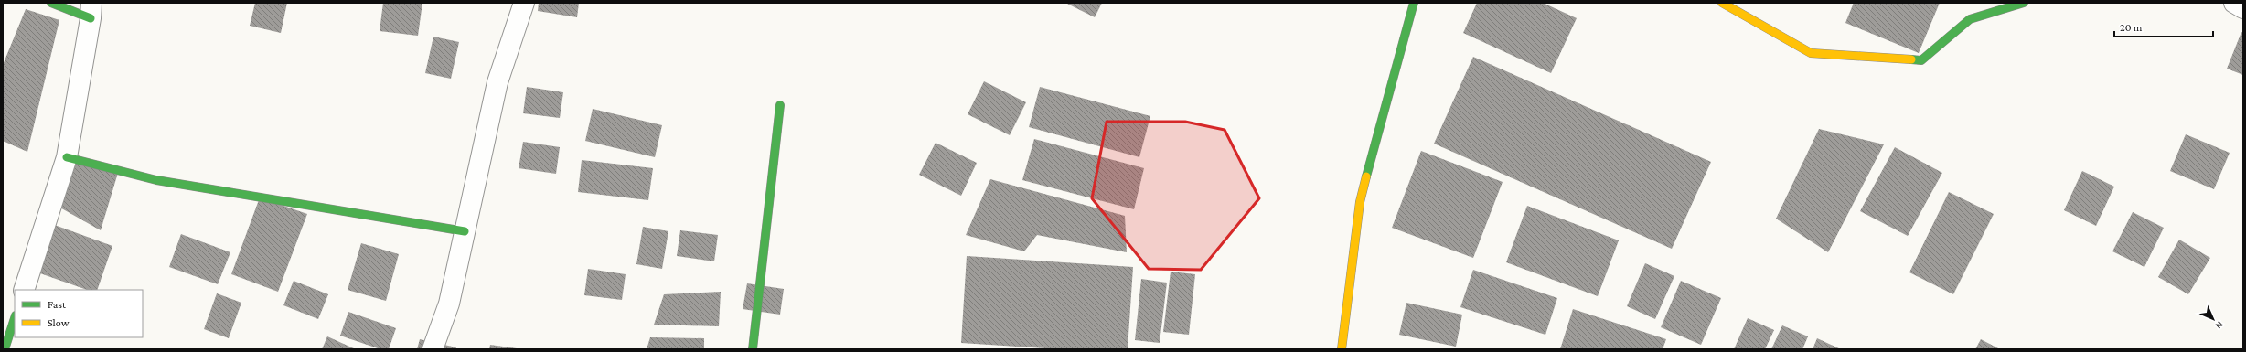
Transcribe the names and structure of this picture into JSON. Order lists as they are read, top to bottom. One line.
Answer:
{"legend":["Fast","Slow"],"scale_bar":"20 m","north":"bottom right"}
